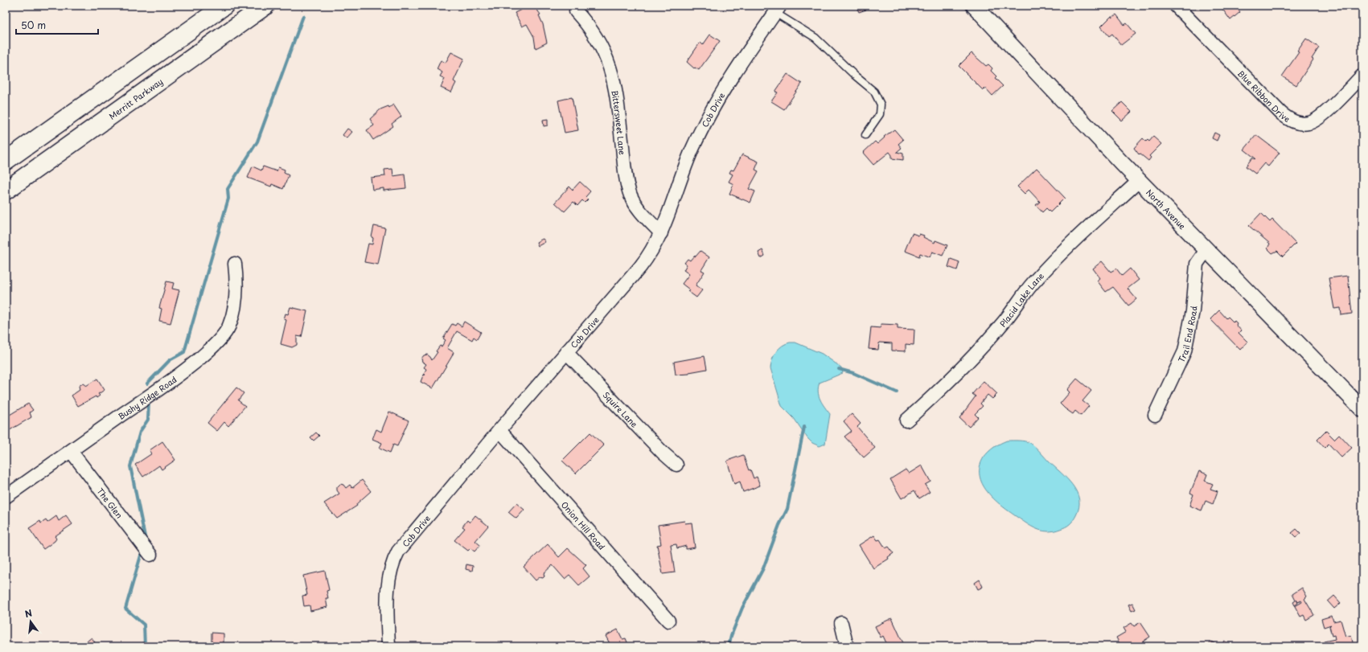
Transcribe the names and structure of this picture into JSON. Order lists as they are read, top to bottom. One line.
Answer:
{"streets":{"highway":["Merritt Parkway"],"street":["Blue Ribbon Drive","Cob Drive","Bittersweet Lane","North Avenue","Placid Lake Lane","Trail End Road","Bushy Ridge Road","Squire Lane","The Glen","Onion Hill Road"]},"crossings":[["Cob Drive","Bittersweet Lane"],["Cob Drive","Squire Lane"],["Cob Drive","Onion Hill Road"],["North Avenue","Placid Lake Lane"],["North Avenue","Trail End Road"],["Bushy Ridge Road","The Glen"]],"scale_bar":"50 m","north":"top"}
